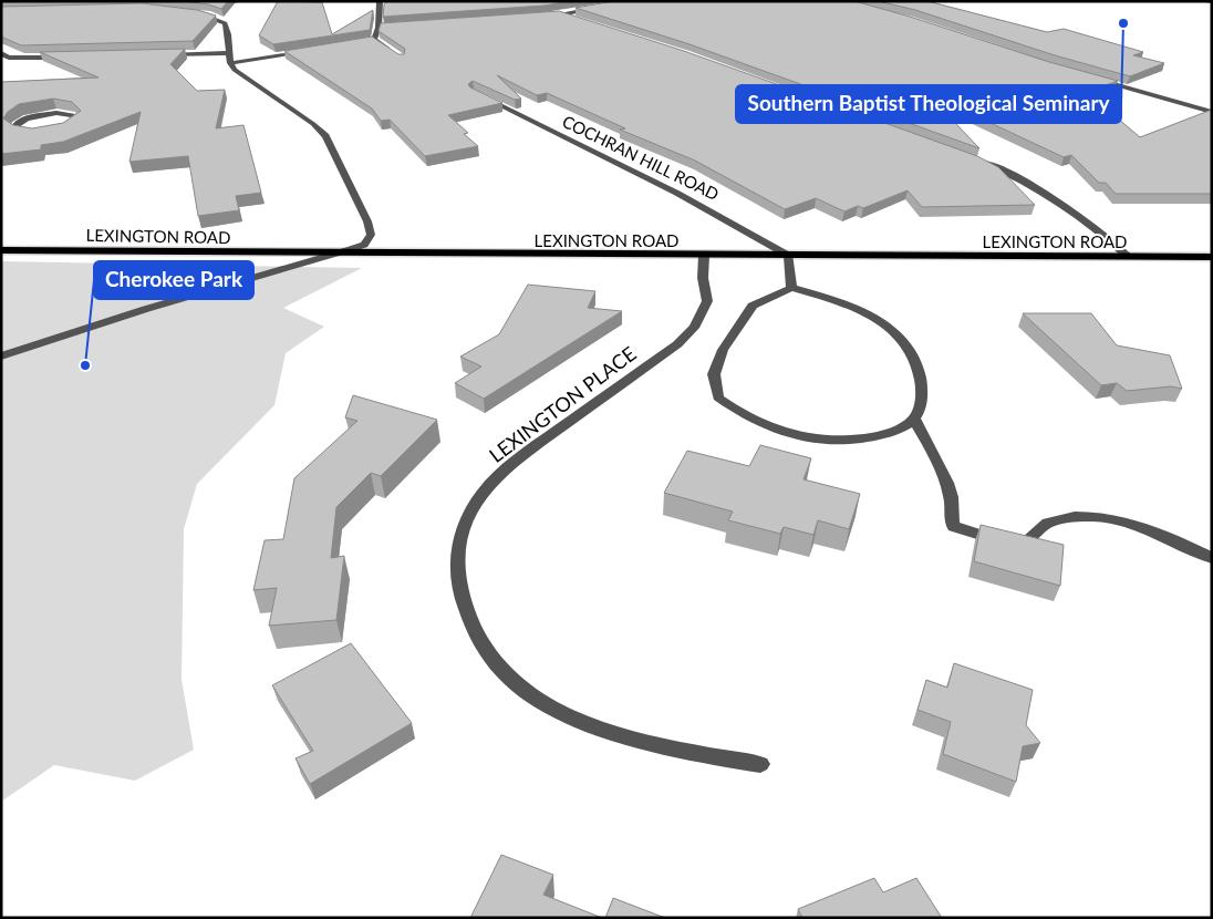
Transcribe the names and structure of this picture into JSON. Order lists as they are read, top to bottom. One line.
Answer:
{"streets":{"main road":["LEXINGTON ROAD"],"street":["COCHRAN HILL ROAD","LEXINGTON PLACE"]},"crossings":[["COCHRAN HILL ROAD","LEXINGTON ROAD"],["LEXINGTON ROAD","LEXINGTON PLACE"]],"places":["Southern Baptist Theological Seminary","Cherokee Park"]}
